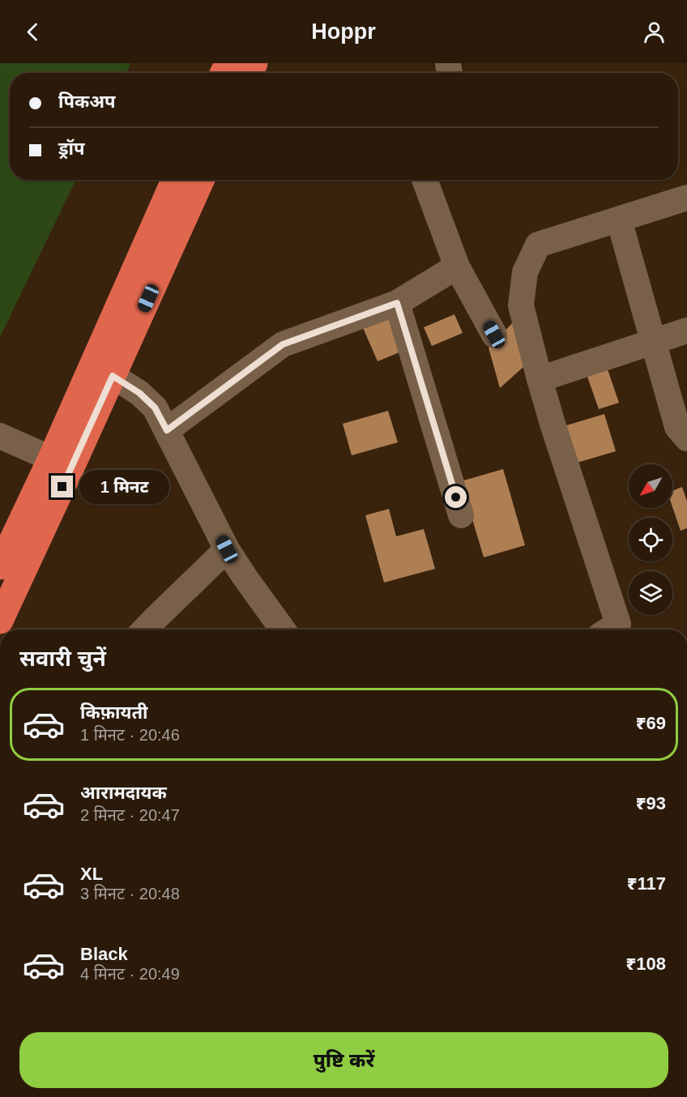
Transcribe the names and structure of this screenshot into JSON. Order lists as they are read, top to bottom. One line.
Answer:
{"north":"bottom left","page":{"header":"Hoppr","banner":["पिकअप","ड्रॉप"],"bubble":"1 मिनट","heading":"सवारी चुनें","list":[{"name":"किफ़ायती","note":"1 मिनट · 20:46","value":"₹69"},{"name":"आरामदायक","note":"2 मिनट · 20:47","value":"₹93"},{"name":"XL","note":"3 मिनट · 20:48","value":"₹117"},{"name":"Black","note":"4 मिनट · 20:49","value":"₹108"}],"buttons":"पुष्टि करें"}}
